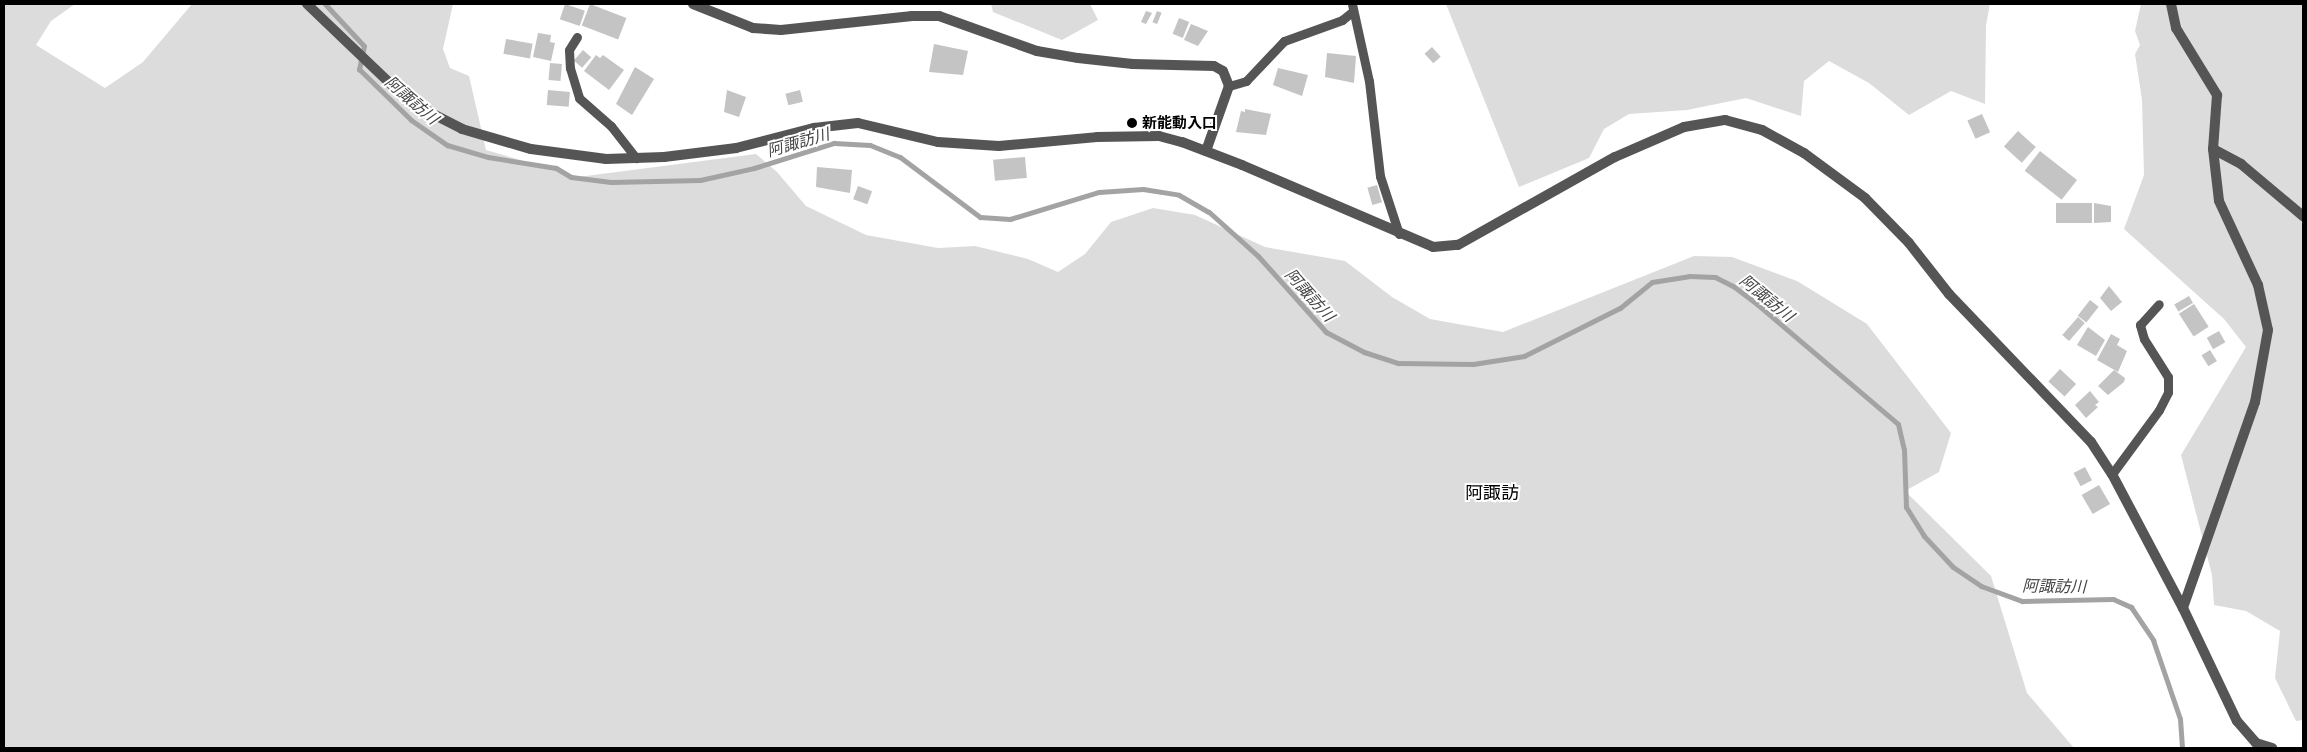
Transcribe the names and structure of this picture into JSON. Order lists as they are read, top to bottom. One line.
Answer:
{"districts":["阿諏訪"],"water":["阿諏訪川"],"places":["新能動入口"]}
